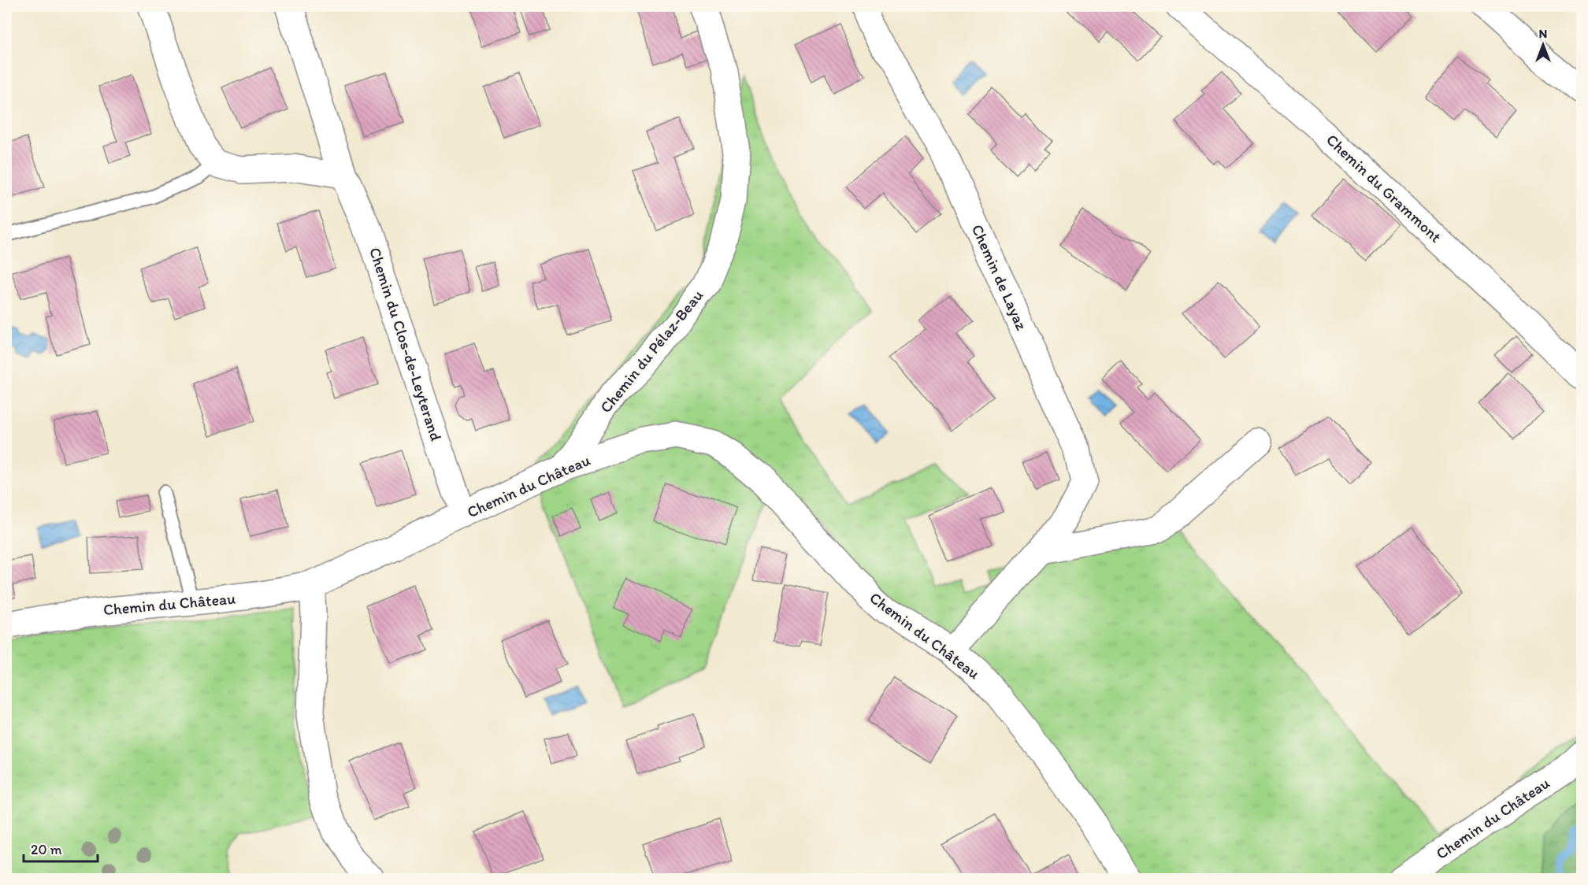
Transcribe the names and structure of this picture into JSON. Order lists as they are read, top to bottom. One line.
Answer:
{"streets":{"street":["Chemin du Grammont","Chemin de Layaz","Chemin du Clos-de-Leyterand","Chemin du Pélaz-Beau","Chemin du Château"]},"crossings":[["Chemin de Layaz","Chemin du Château"],["Chemin du Clos-de-Leyterand","Chemin du Château"],["Chemin du Pélaz-Beau","Chemin du Château"]],"scale_bar":"20 m","north":"top"}
